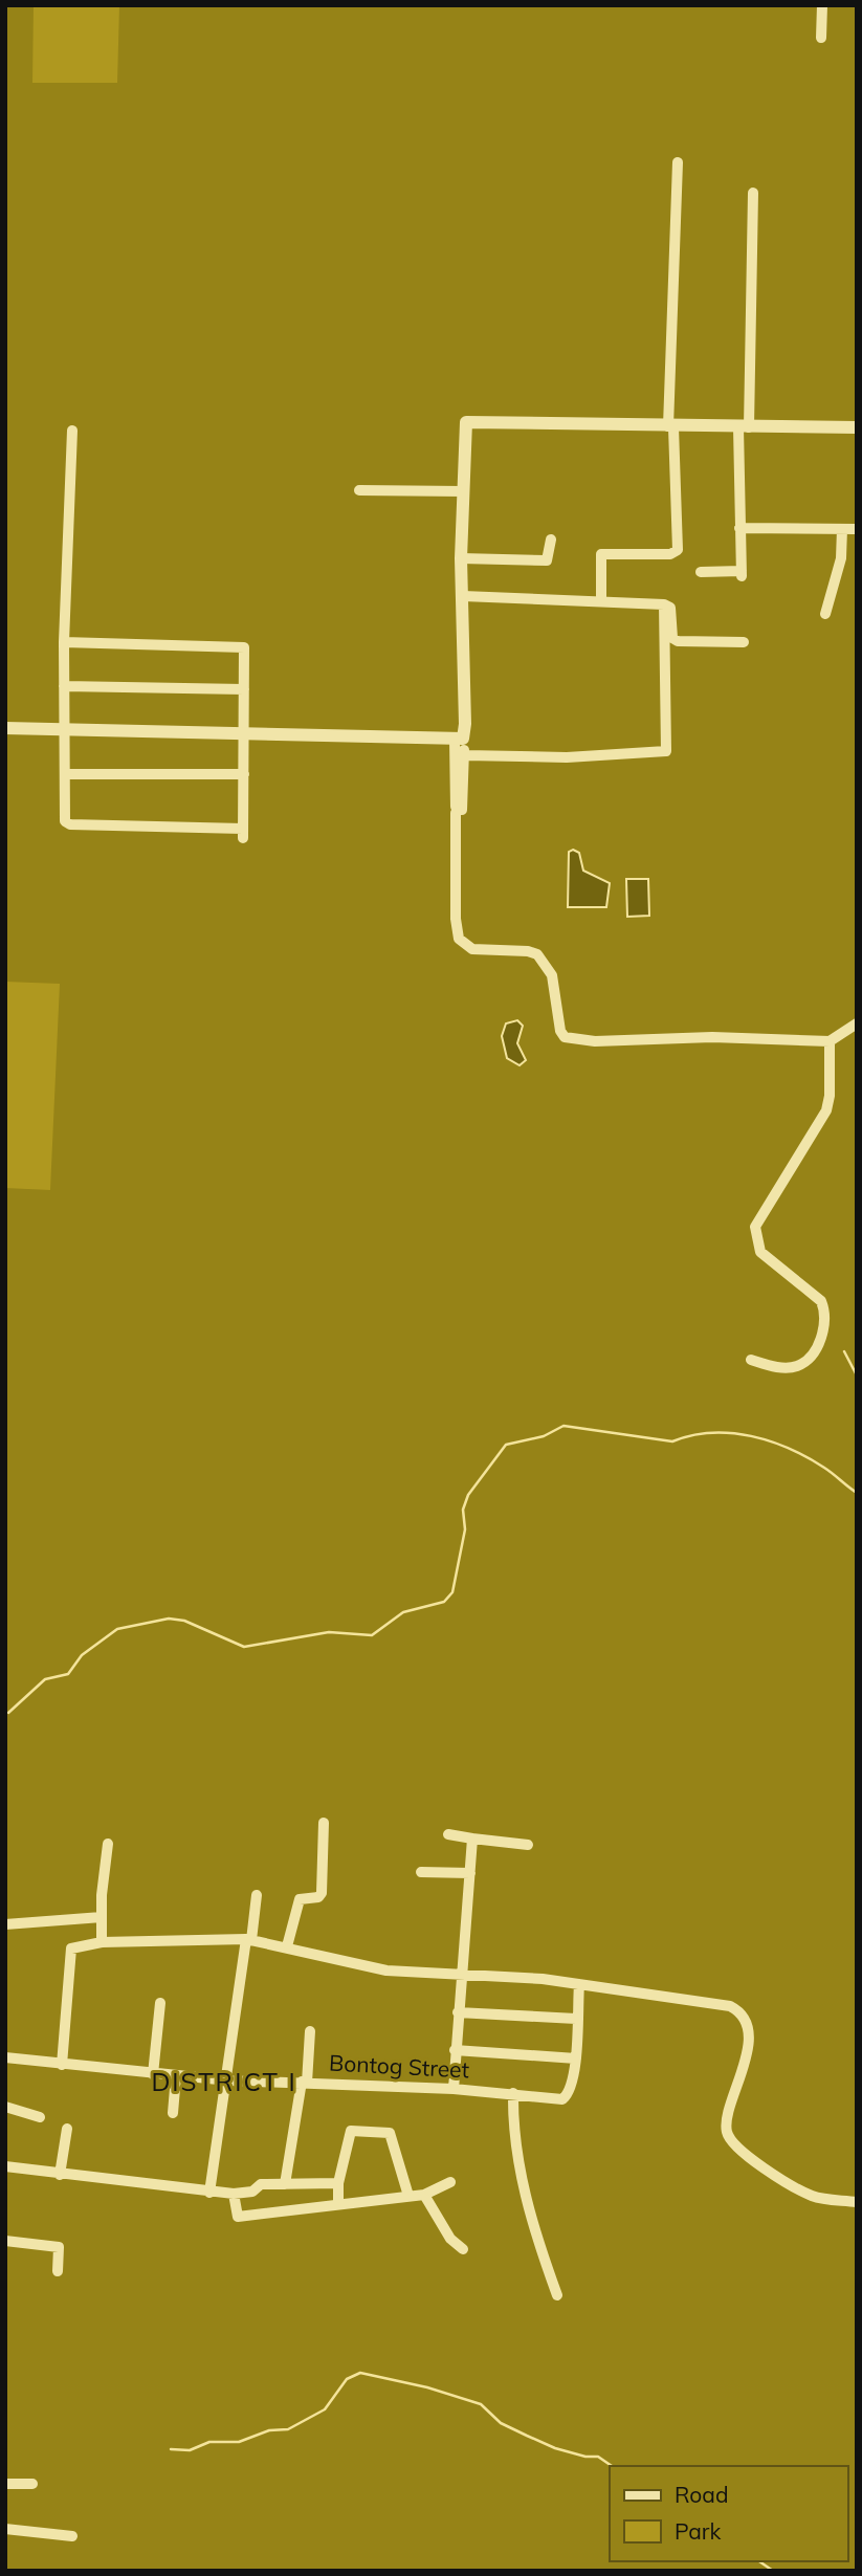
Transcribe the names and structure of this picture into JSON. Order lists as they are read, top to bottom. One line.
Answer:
{"streets":{"street":["Bontog Street"]},"districts":["DISTRICT I"],"legend":["Road","Park"]}
